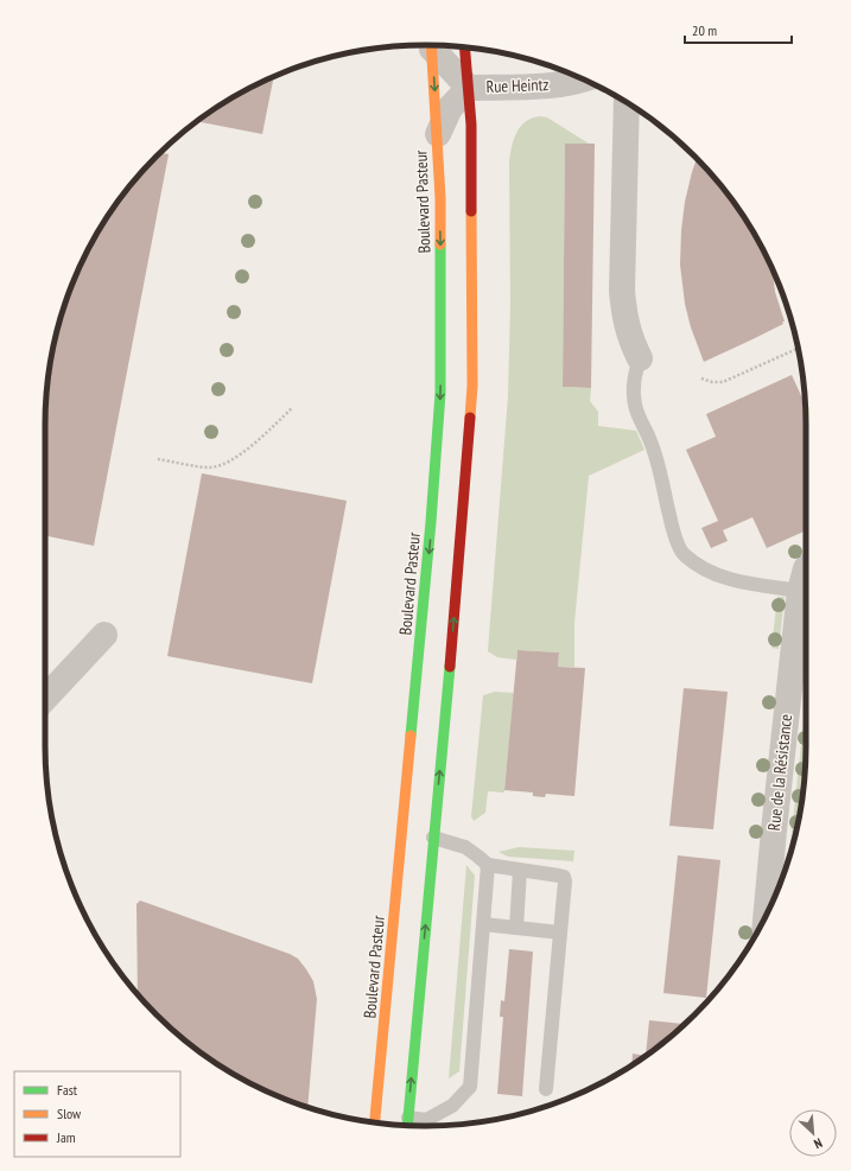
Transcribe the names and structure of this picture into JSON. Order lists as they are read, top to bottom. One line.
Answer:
{"streets":{"street":["Rue Heintz","Boulevard Pasteur","Rue de la Résistance"]},"legend":["Fast","Slow","Jam"],"scale_bar":"20 m","north":"bottom right"}
